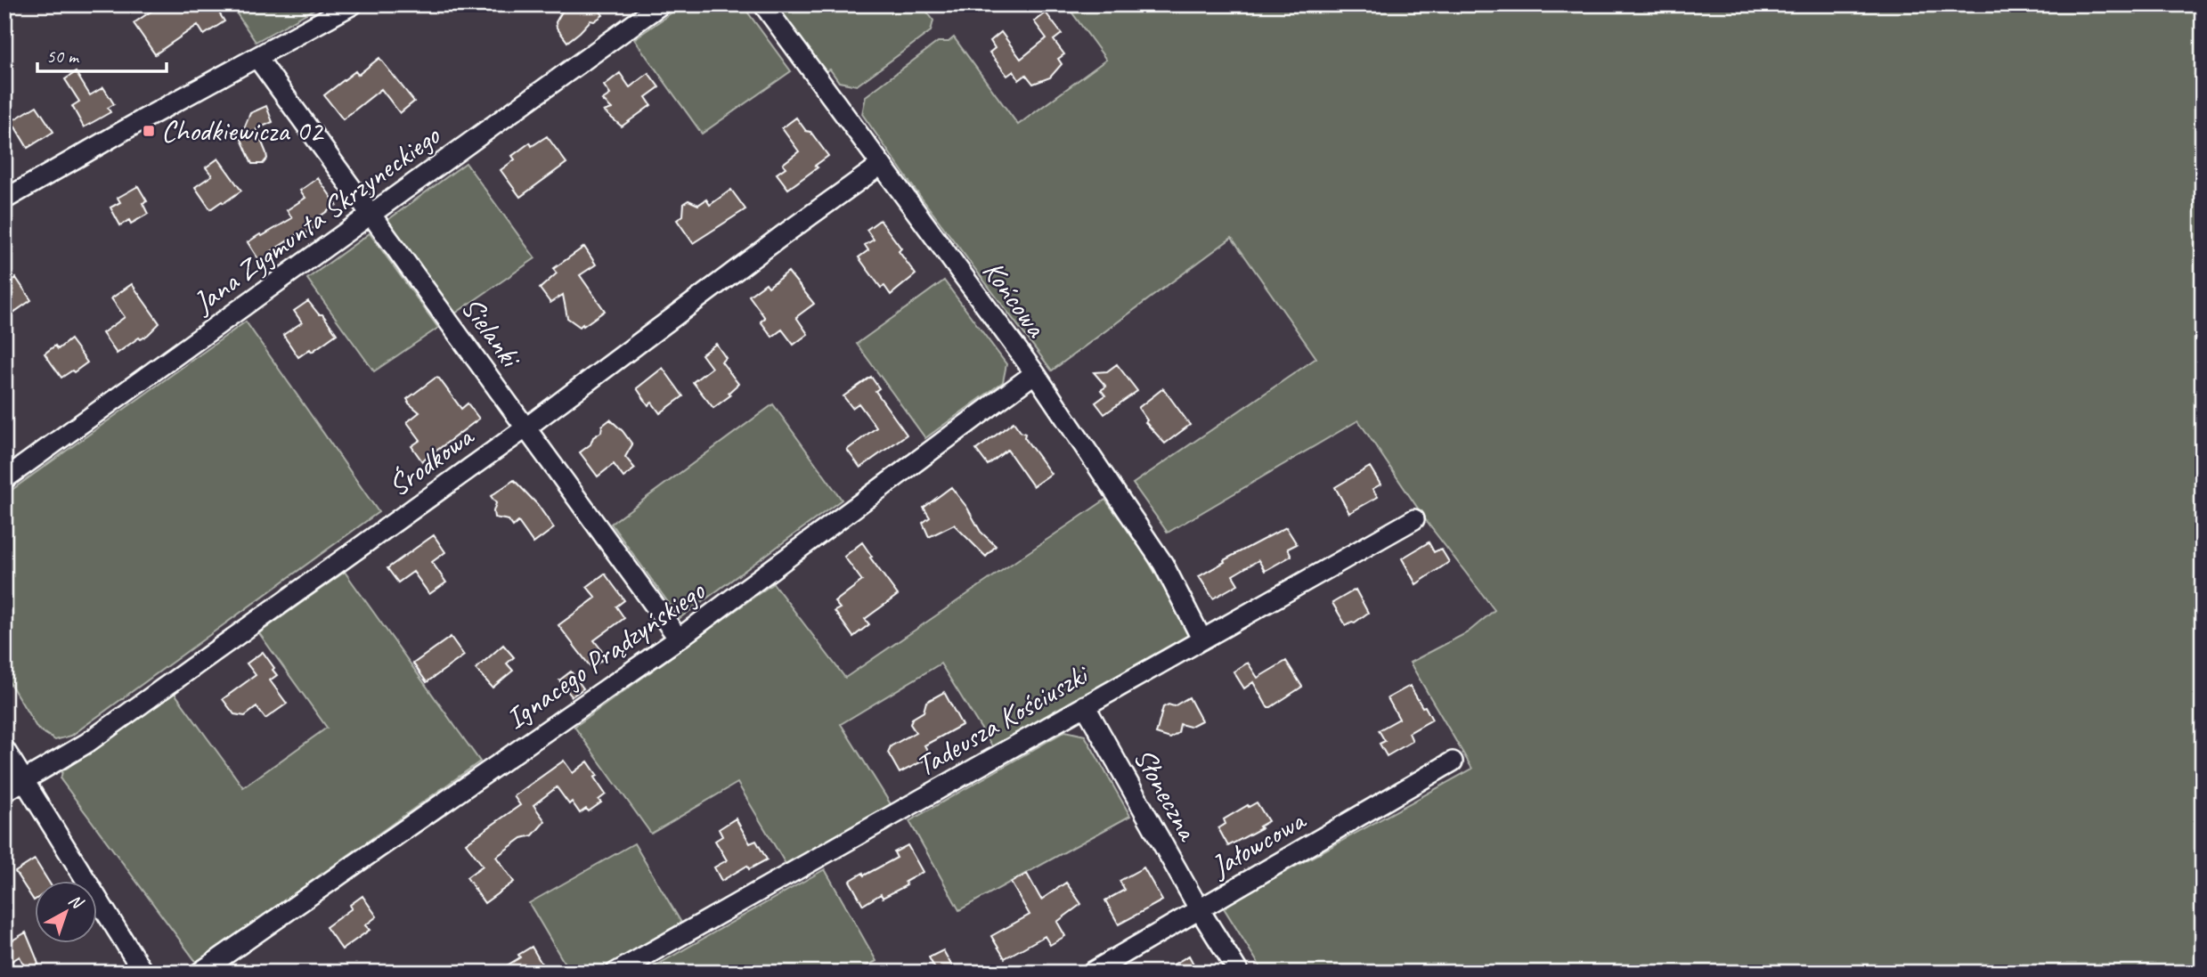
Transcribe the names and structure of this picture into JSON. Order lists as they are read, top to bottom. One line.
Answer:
{"streets":{"street":["Jana Zygmunta Skrzyneckiego","Końcowa","Sielanki","Środkowa","Ignacego Prądzyńskiego","Tadeusza Kościuszki","Słoneczna","Jałowcowa"]},"crossings":[["Jana Zygmunta Skrzyneckiego","Sielanki"],["Końcowa","Środkowa"],["Końcowa","Ignacego Prądzyńskiego"],["Końcowa","Tadeusza Kościuszki"],["Sielanki","Środkowa"],["Sielanki","Ignacego Prądzyńskiego"],["Tadeusza Kościuszki","Słoneczna"],["Słoneczna","Jałowcowa"]],"places":{"transit":["Chodkiewicza 02"]},"scale_bar":"50 m","north":"top right"}
